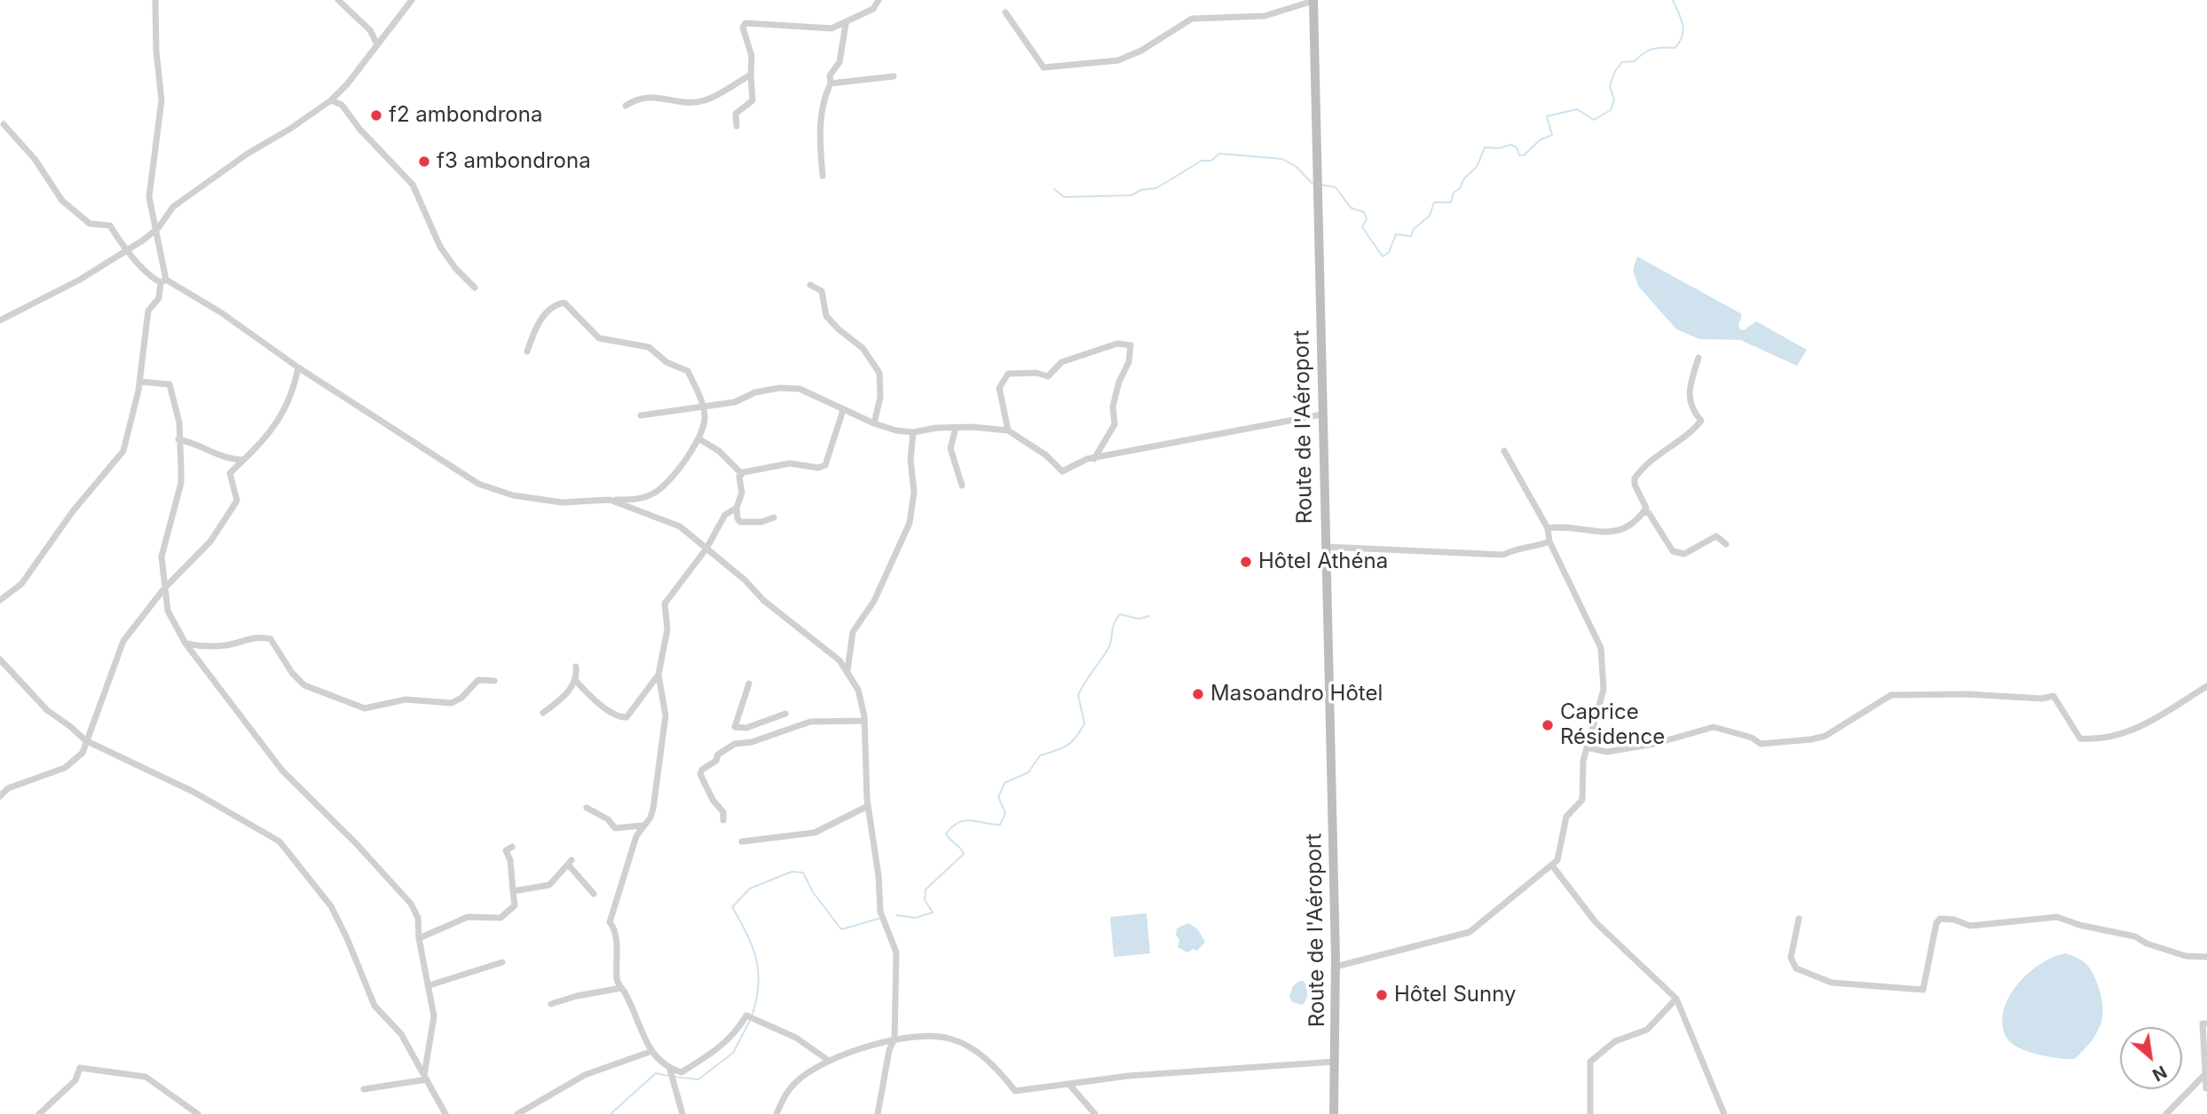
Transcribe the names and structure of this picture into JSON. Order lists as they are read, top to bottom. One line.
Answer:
{"streets":{"main road":["Route de l'Aéroport"]},"places":["f2 ambondrona","f3 ambondrona","Hôtel Athéna","Masoandro Hôtel","Caprice Résidence","Hôtel Sunny"],"north":"bottom right"}
